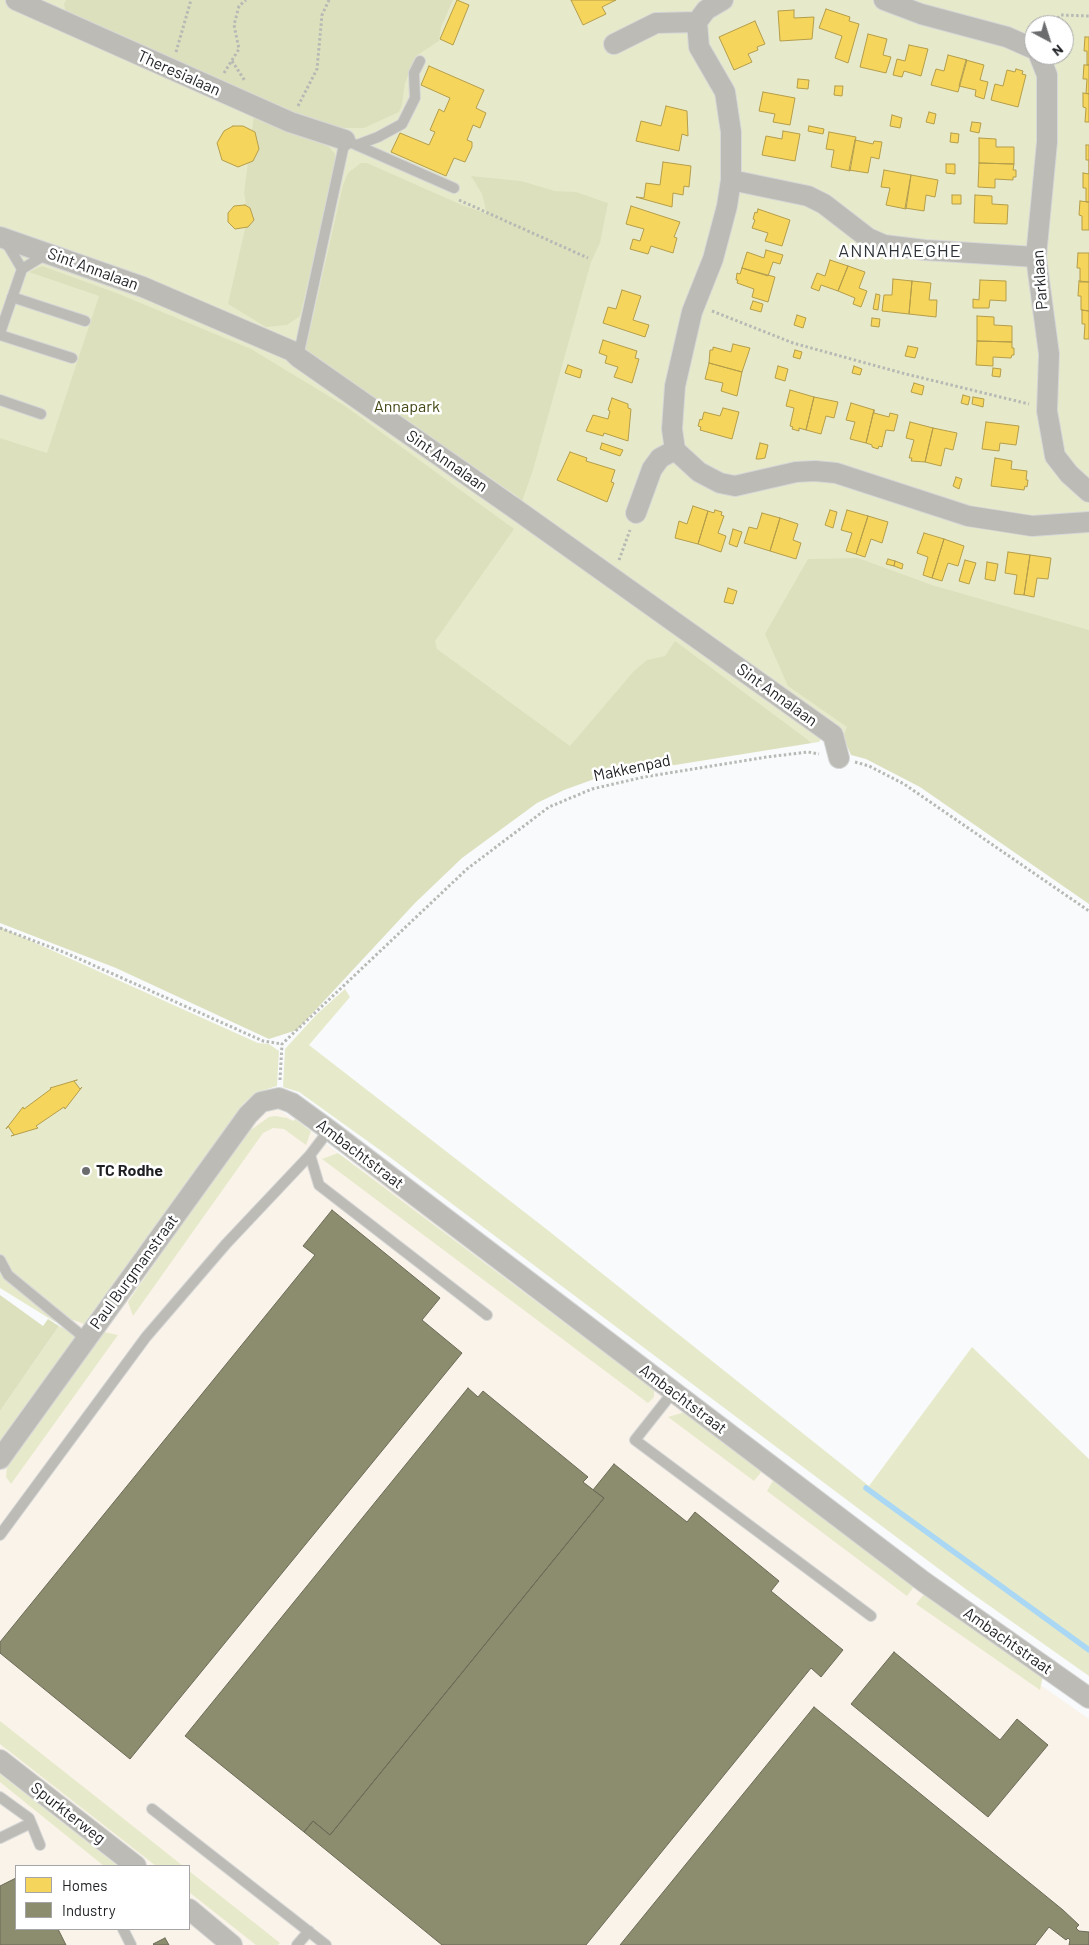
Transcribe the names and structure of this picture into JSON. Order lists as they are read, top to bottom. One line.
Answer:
{"streets":{"street":["Theresialaan","Sint Annalaan","Parklaan","Ambachtstraat","Paul Burgmanstraat","Spurkterweg"],"path":["Makkenpad"]},"crossings":[["Sint Annalaan","Makkenpad"],["Ambachtstraat","Paul Burgmanstraat"]],"districts":["ANNAHAEGHE"],"parks":["Annapark"],"places":["TC Rodhe"],"legend":["Homes","Industry"],"north":"bottom right"}
